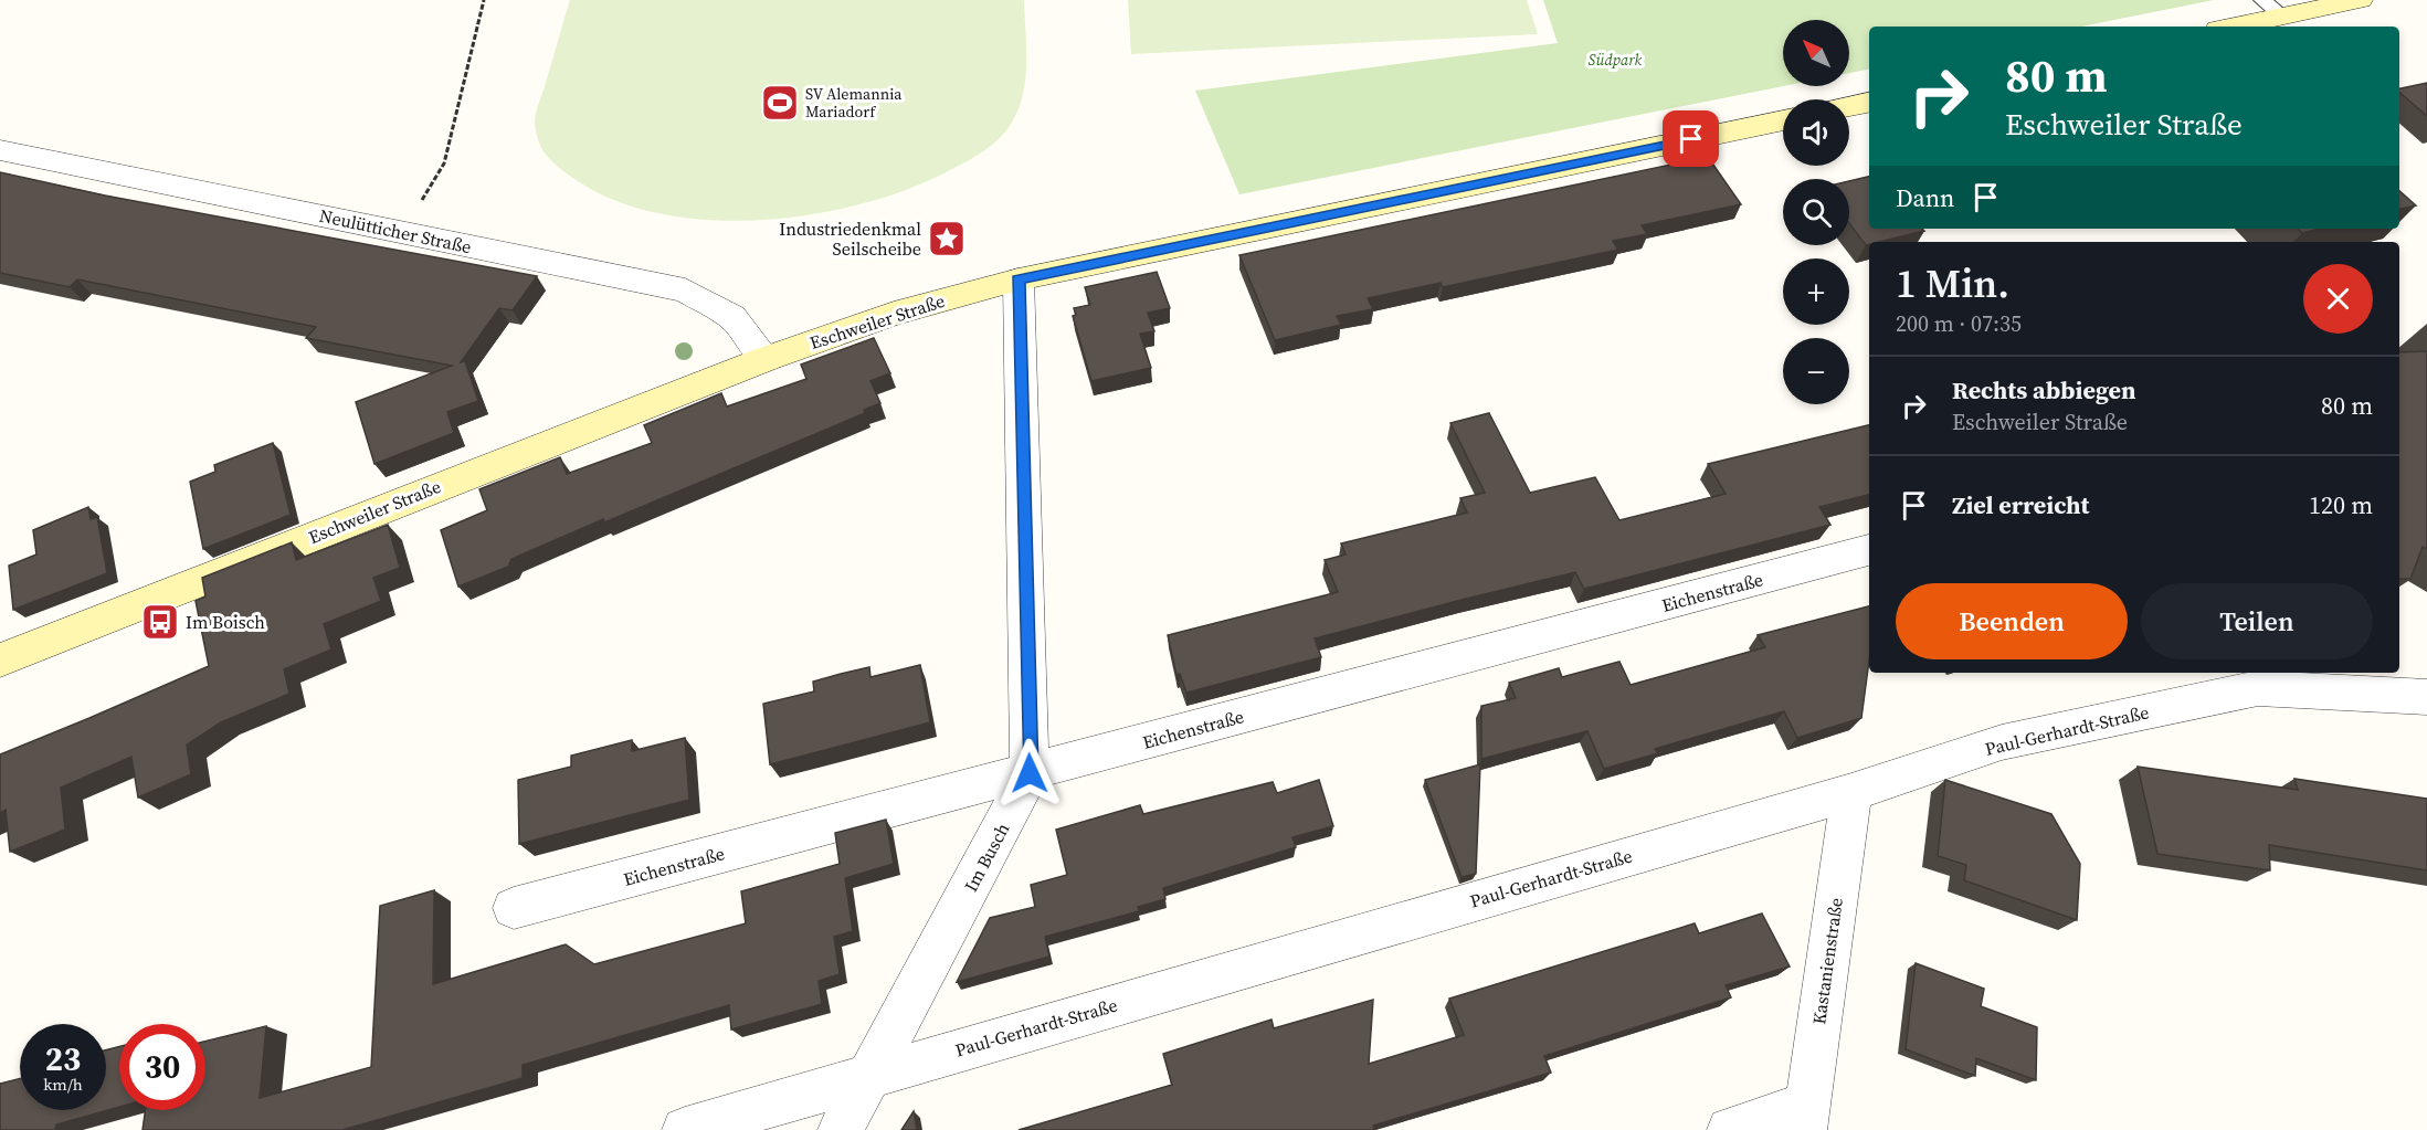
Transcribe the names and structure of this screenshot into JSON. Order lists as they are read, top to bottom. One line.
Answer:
{"streets":{"street":["Neulütticher Straße","Eschweiler Straße","Eichenstraße","Paul-Gerhardt-Straße","Im Busch","Kastanienstraße"]},"crossings":[["Neulütticher Straße","Eschweiler Straße"],["Eschweiler Straße","Im Busch"],["Eichenstraße","Im Busch"],["Paul-Gerhardt-Straße","Im Busch"],["Paul-Gerhardt-Straße","Kastanienstraße"]],"parks":["Südpark"],"places":{"sports":["SV Alemannia Mariadorf"],"place":["Industriedenkmal Seilscheibe"],"bus stop":["Im Boisch"]},"north":"top left","page":{"map_buttons":["+","−"],"turn":["80 m","Eschweiler Straße"],"then":"Dann","heading":["1 Min.","200 m · 07:35"],"list":[{"name":"Rechts abbiegen","note":"Eschweiler Straße","value":"80 m"},{"name":"Ziel erreicht","value":"120 m"}],"buttons":["Beenden","Teilen"],"speed":"23 km/h","limit":"30"}}
